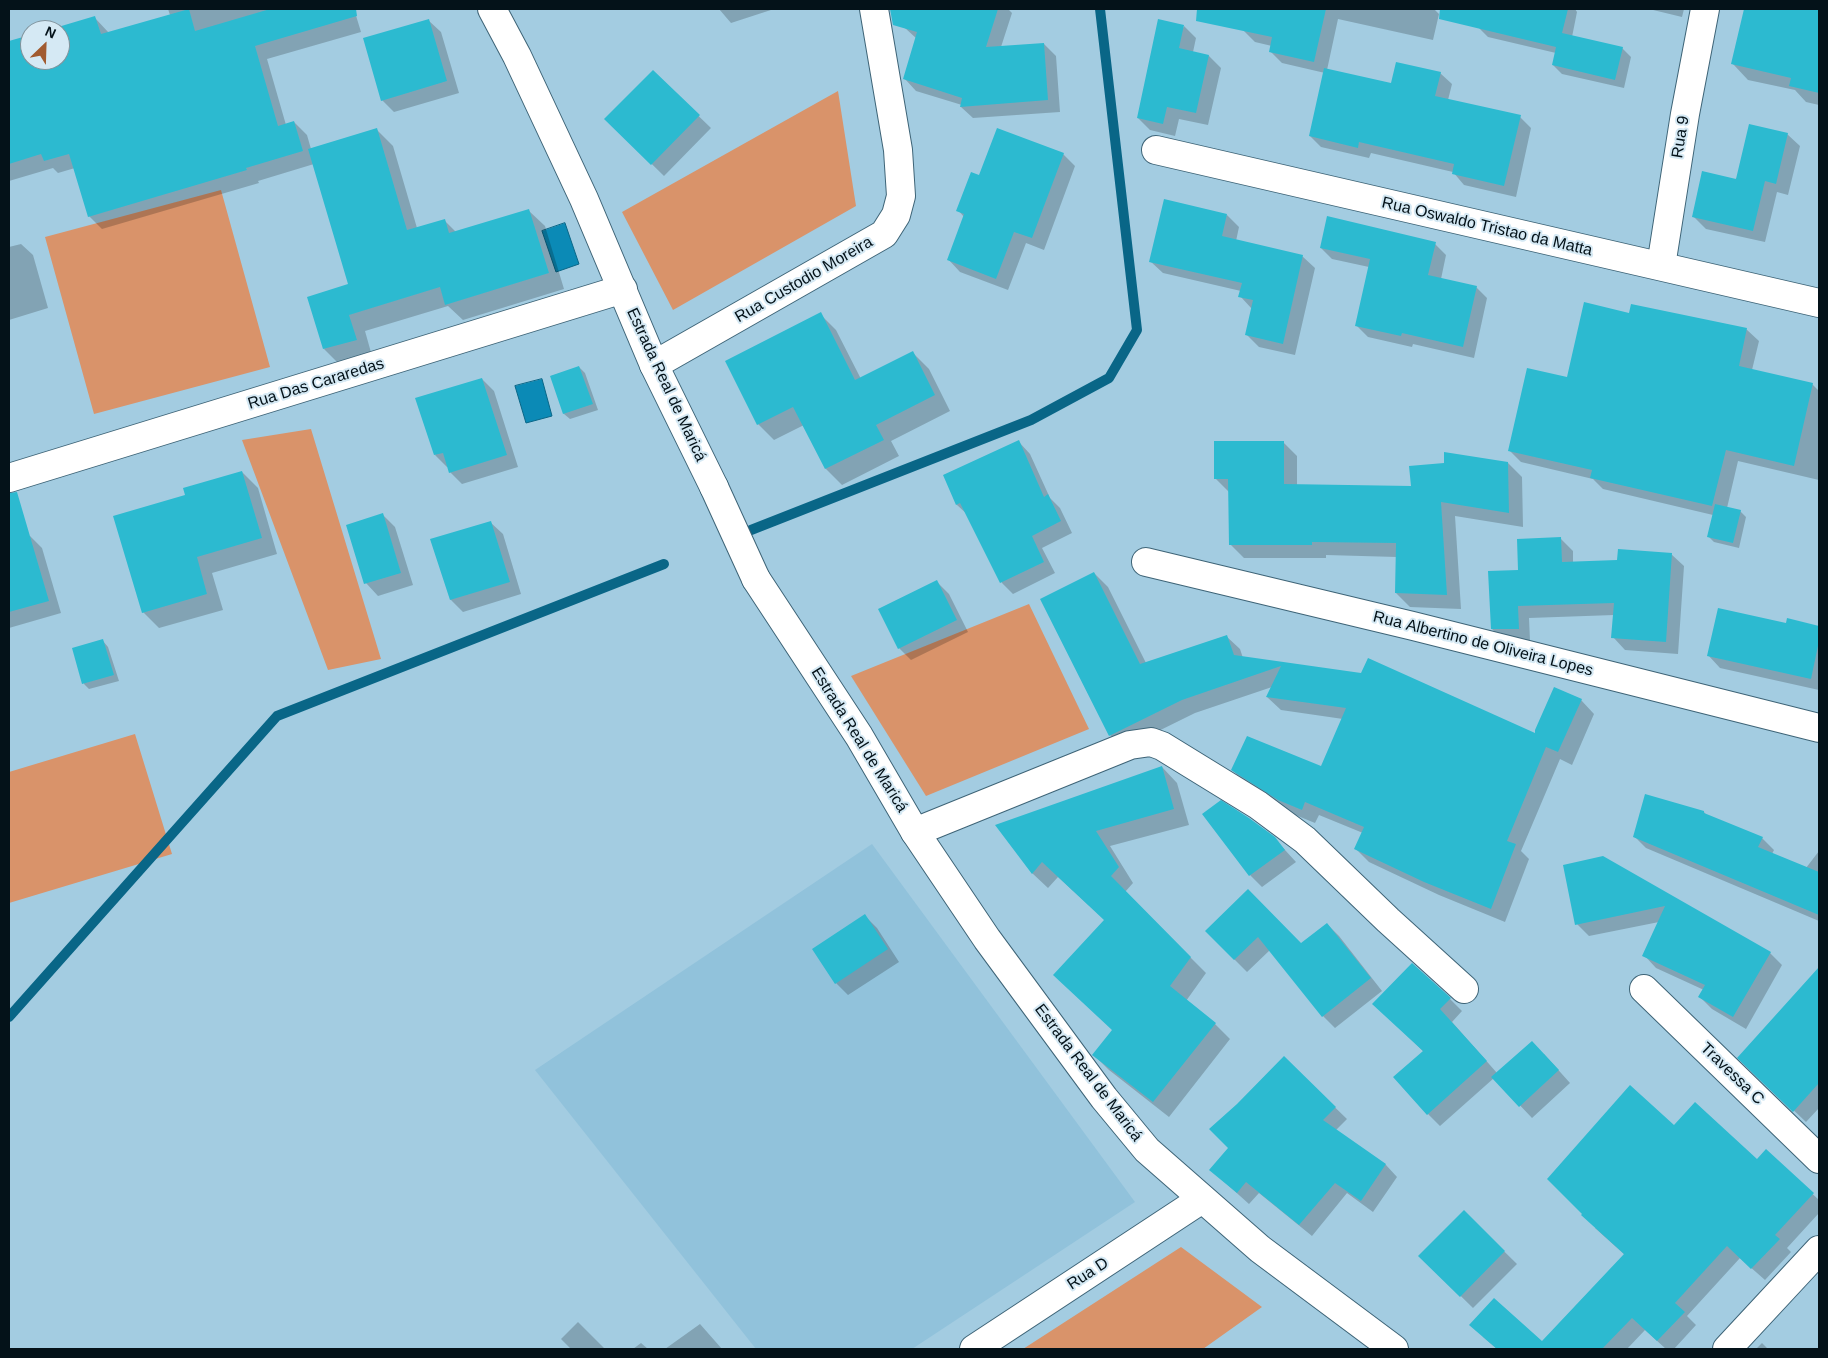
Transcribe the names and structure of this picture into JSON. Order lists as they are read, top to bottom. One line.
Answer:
{"streets":{"street":["Rua 9","Rua Oswaldo Tristao da Matta","Rua Custodio Moreira","Rua Das Cararedas","Estrada Real de Maricá","Rua Albertino de Oliveira Lopes","Travessa C","Rua D"]},"crossings":[["Rua 9","Rua Oswaldo Tristao da Matta"],["Rua Custodio Moreira","Estrada Real de Maricá"],["Rua Das Cararedas","Estrada Real de Maricá"],["Estrada Real de Maricá","Rua D"]],"north":"top right"}
